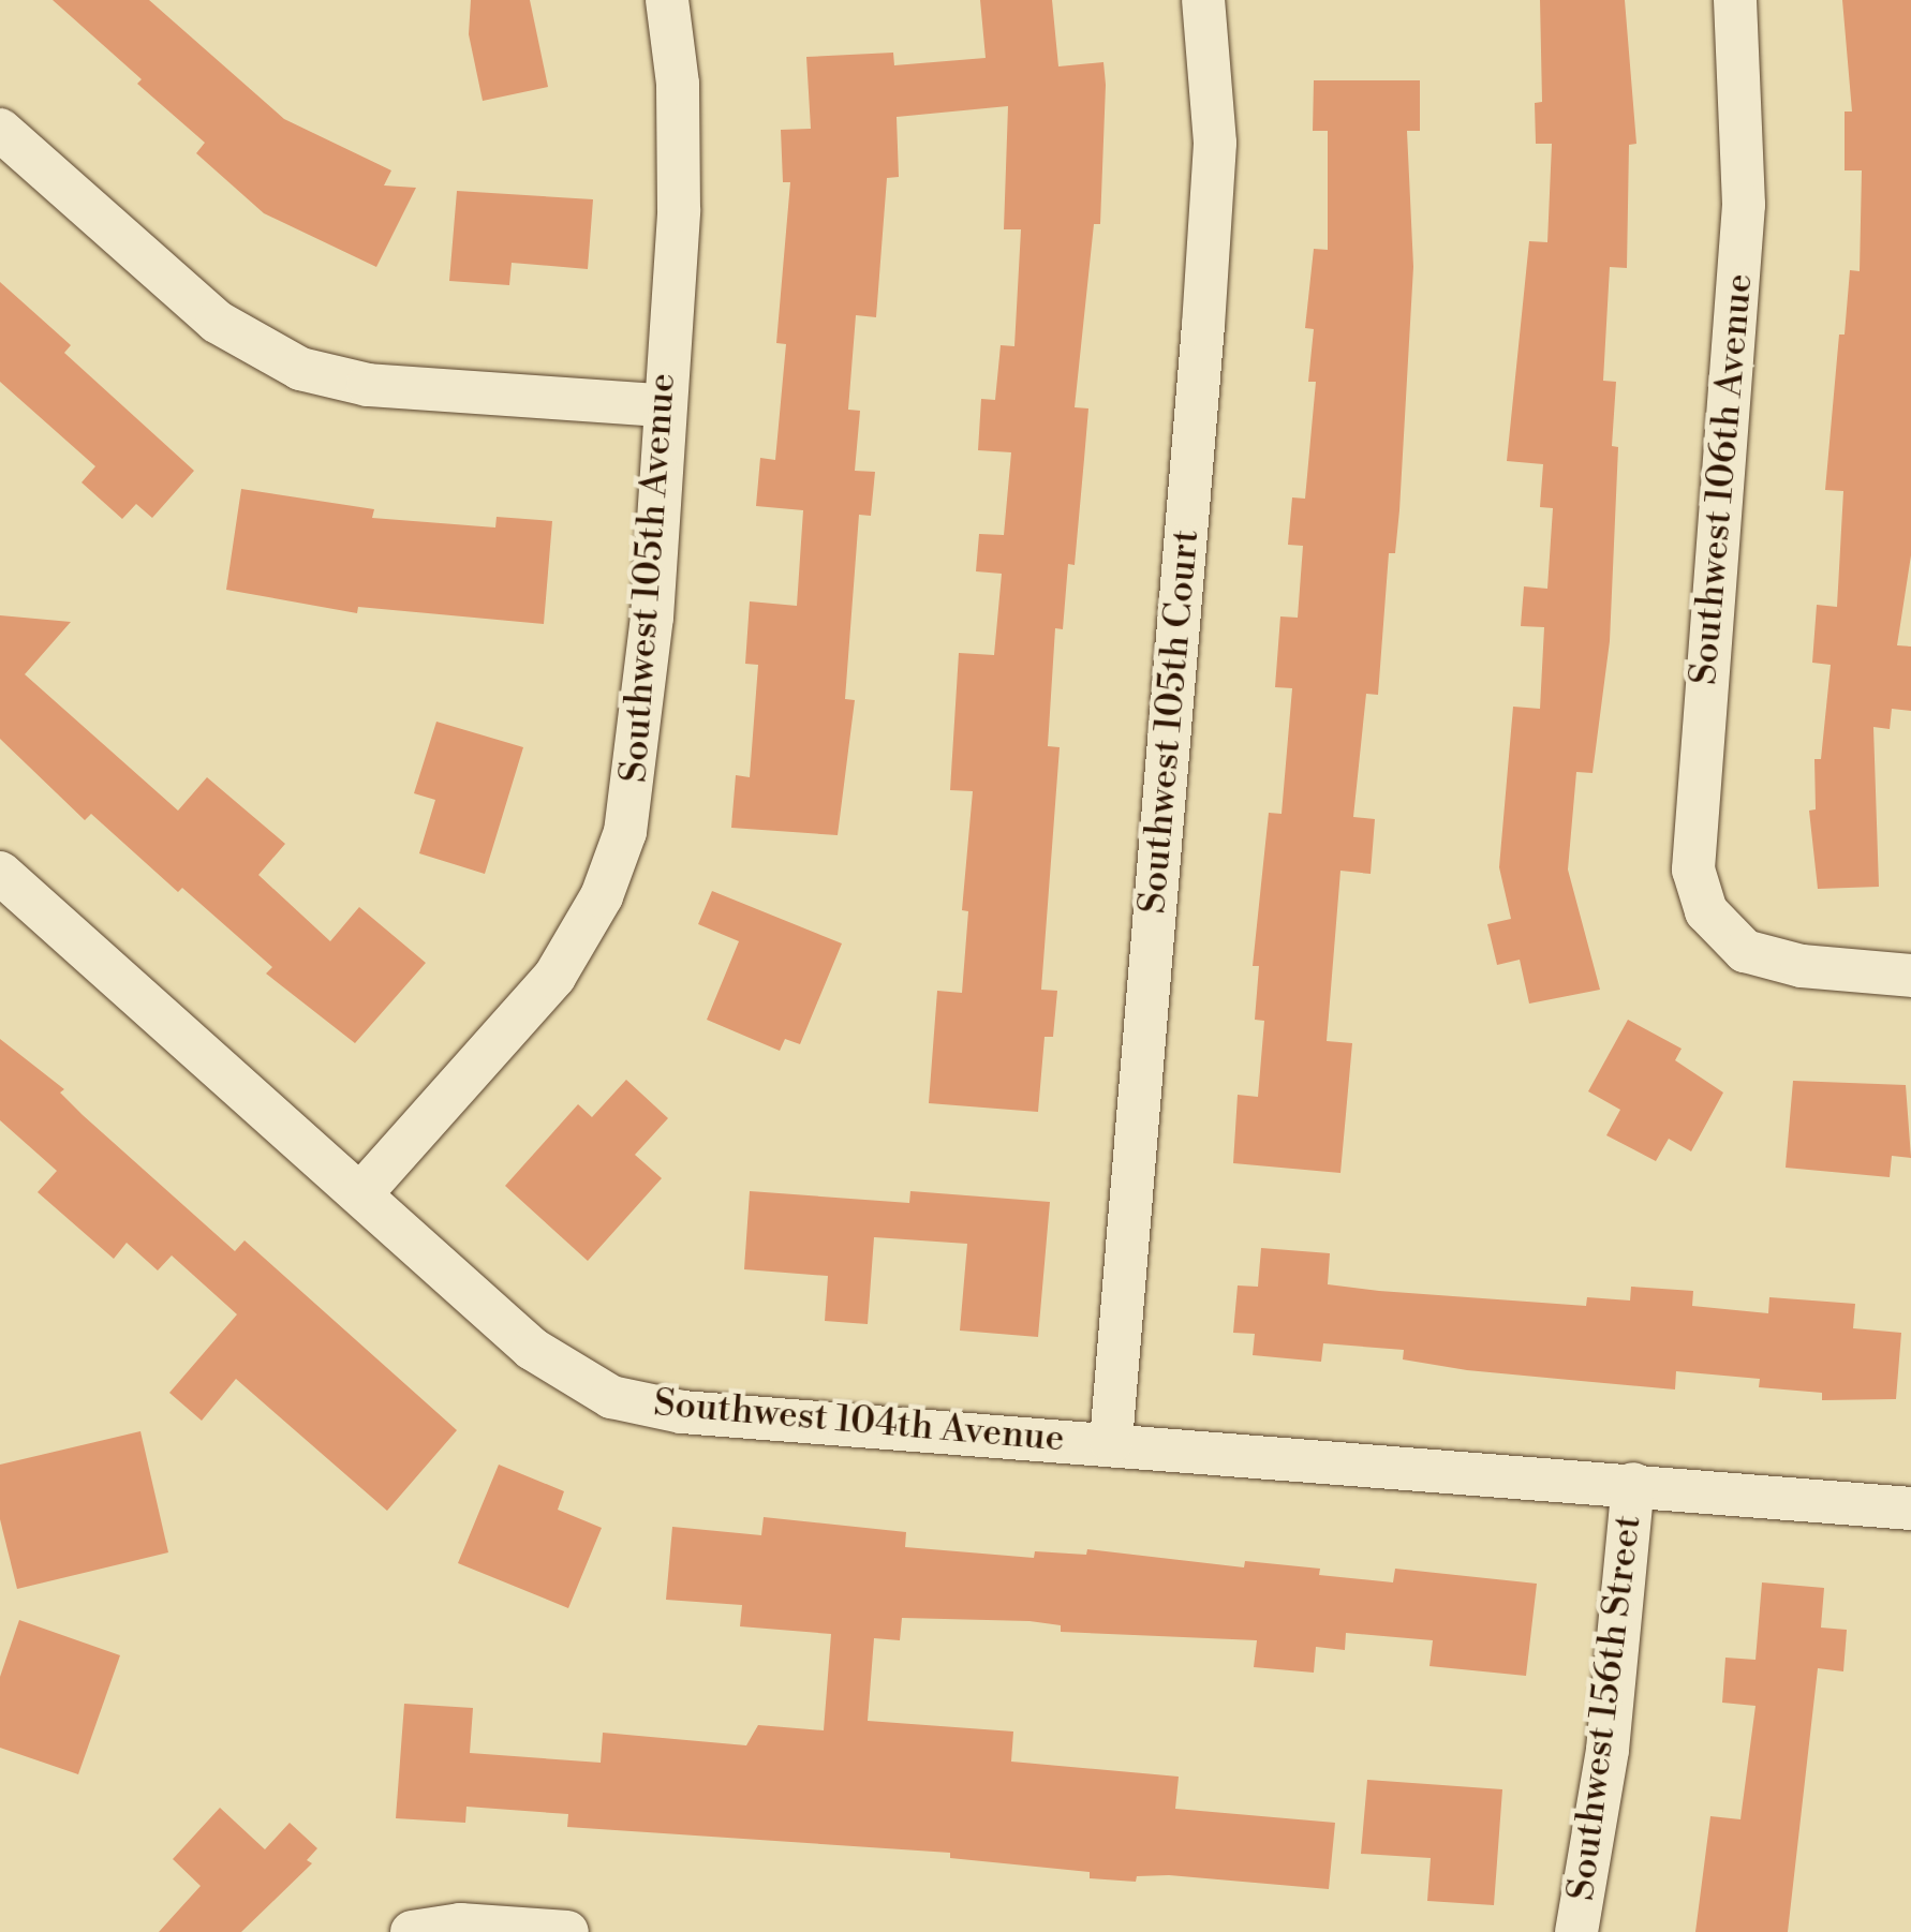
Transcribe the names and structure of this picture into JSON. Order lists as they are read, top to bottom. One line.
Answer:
{"streets":{"street":["Southwest 106th Avenue","Southwest 105th Avenue","Southwest 105th Court","Southwest 104th Avenue","Southwest 156th Street"]},"crossings":[["Southwest 105th Avenue","Southwest 104th Avenue"],["Southwest 105th Court","Southwest 104th Avenue"],["Southwest 104th Avenue","Southwest 156th Street"]]}
